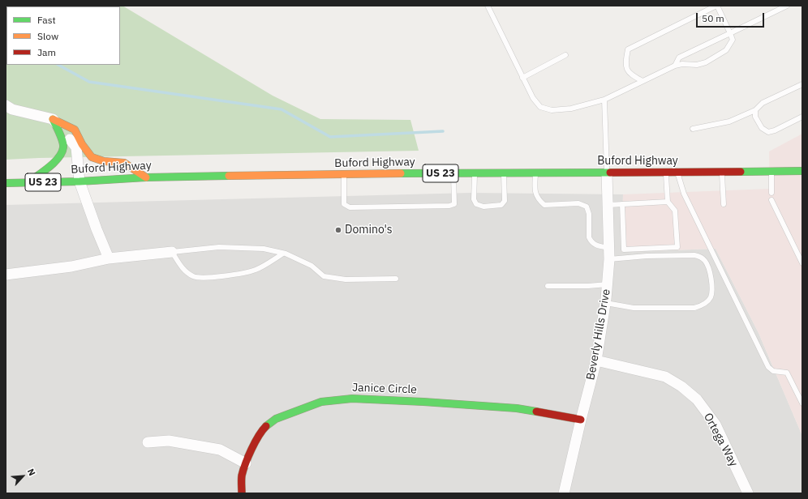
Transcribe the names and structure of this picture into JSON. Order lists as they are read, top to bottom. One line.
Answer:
{"streets":{"main road":["Buford Highway","US 23","Janice Circle"],"street":["Beverly Hills Drive","Ortega Way"]},"crossings":[["Buford Highway","Beverly Hills Drive"],["Beverly Hills Drive","Janice Circle"],["Beverly Hills Drive","Ortega Way"]],"places":["Domino's"],"legend":["Fast","Slow","Jam"],"scale_bar":"50 m","north":"top right"}
